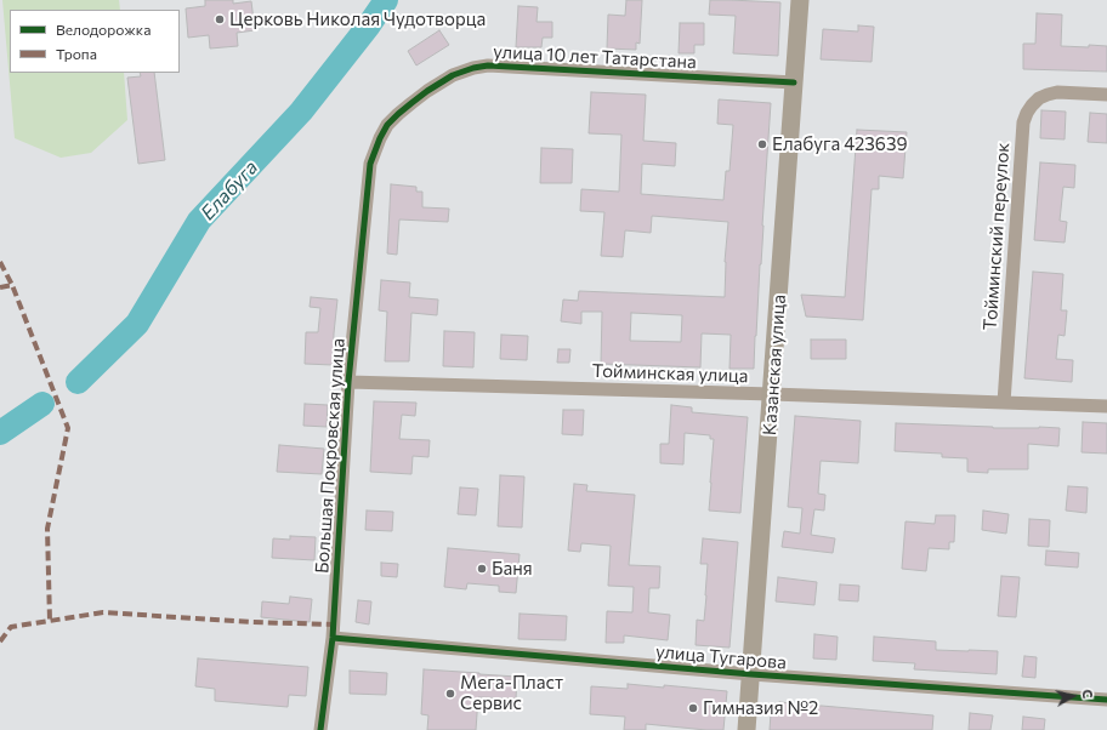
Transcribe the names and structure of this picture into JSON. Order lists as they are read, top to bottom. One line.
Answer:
{"streets":{"street":["улица 10 лет Татарстана","Тойминский переулок","Казанская улица","Тойминская улица","Большая Покровская улица","улица Тугарова"]},"crossings":[["улица 10 лет Татарстана","Казанская улица"],["улица 10 лет Татарстана","Большая Покровская улица"],["Тойминский переулок","Тойминская улица"],["Казанская улица","Тойминская улица"],["Казанская улица","улица Тугарова"],["Тойминская улица","Большая Покровская улица"],["Большая Покровская улица","улица Тугарова"]],"water":["Елабуга"],"places":["Церковь Николая Чудотворца","Елабуга 423639","Баня","Мега-Пласт Сервис","Гимназия №2"],"legend":["Велодорожка","Тропа"],"north":"right"}
